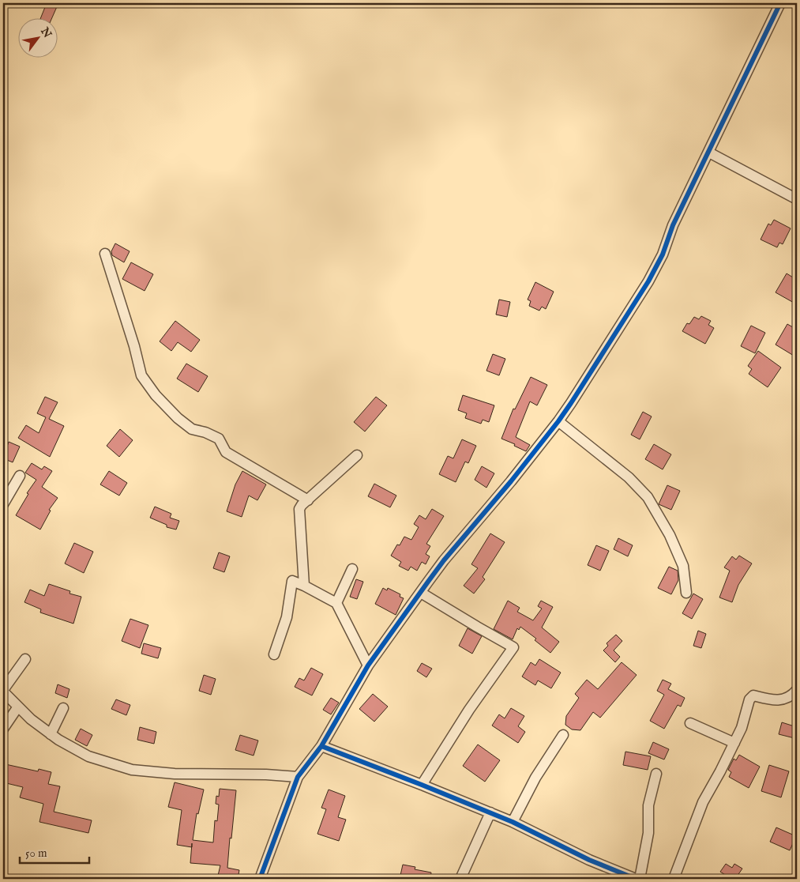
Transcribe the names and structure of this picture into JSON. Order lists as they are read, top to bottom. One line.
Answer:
{"scale_bar":"50 m","north":"top right"}
